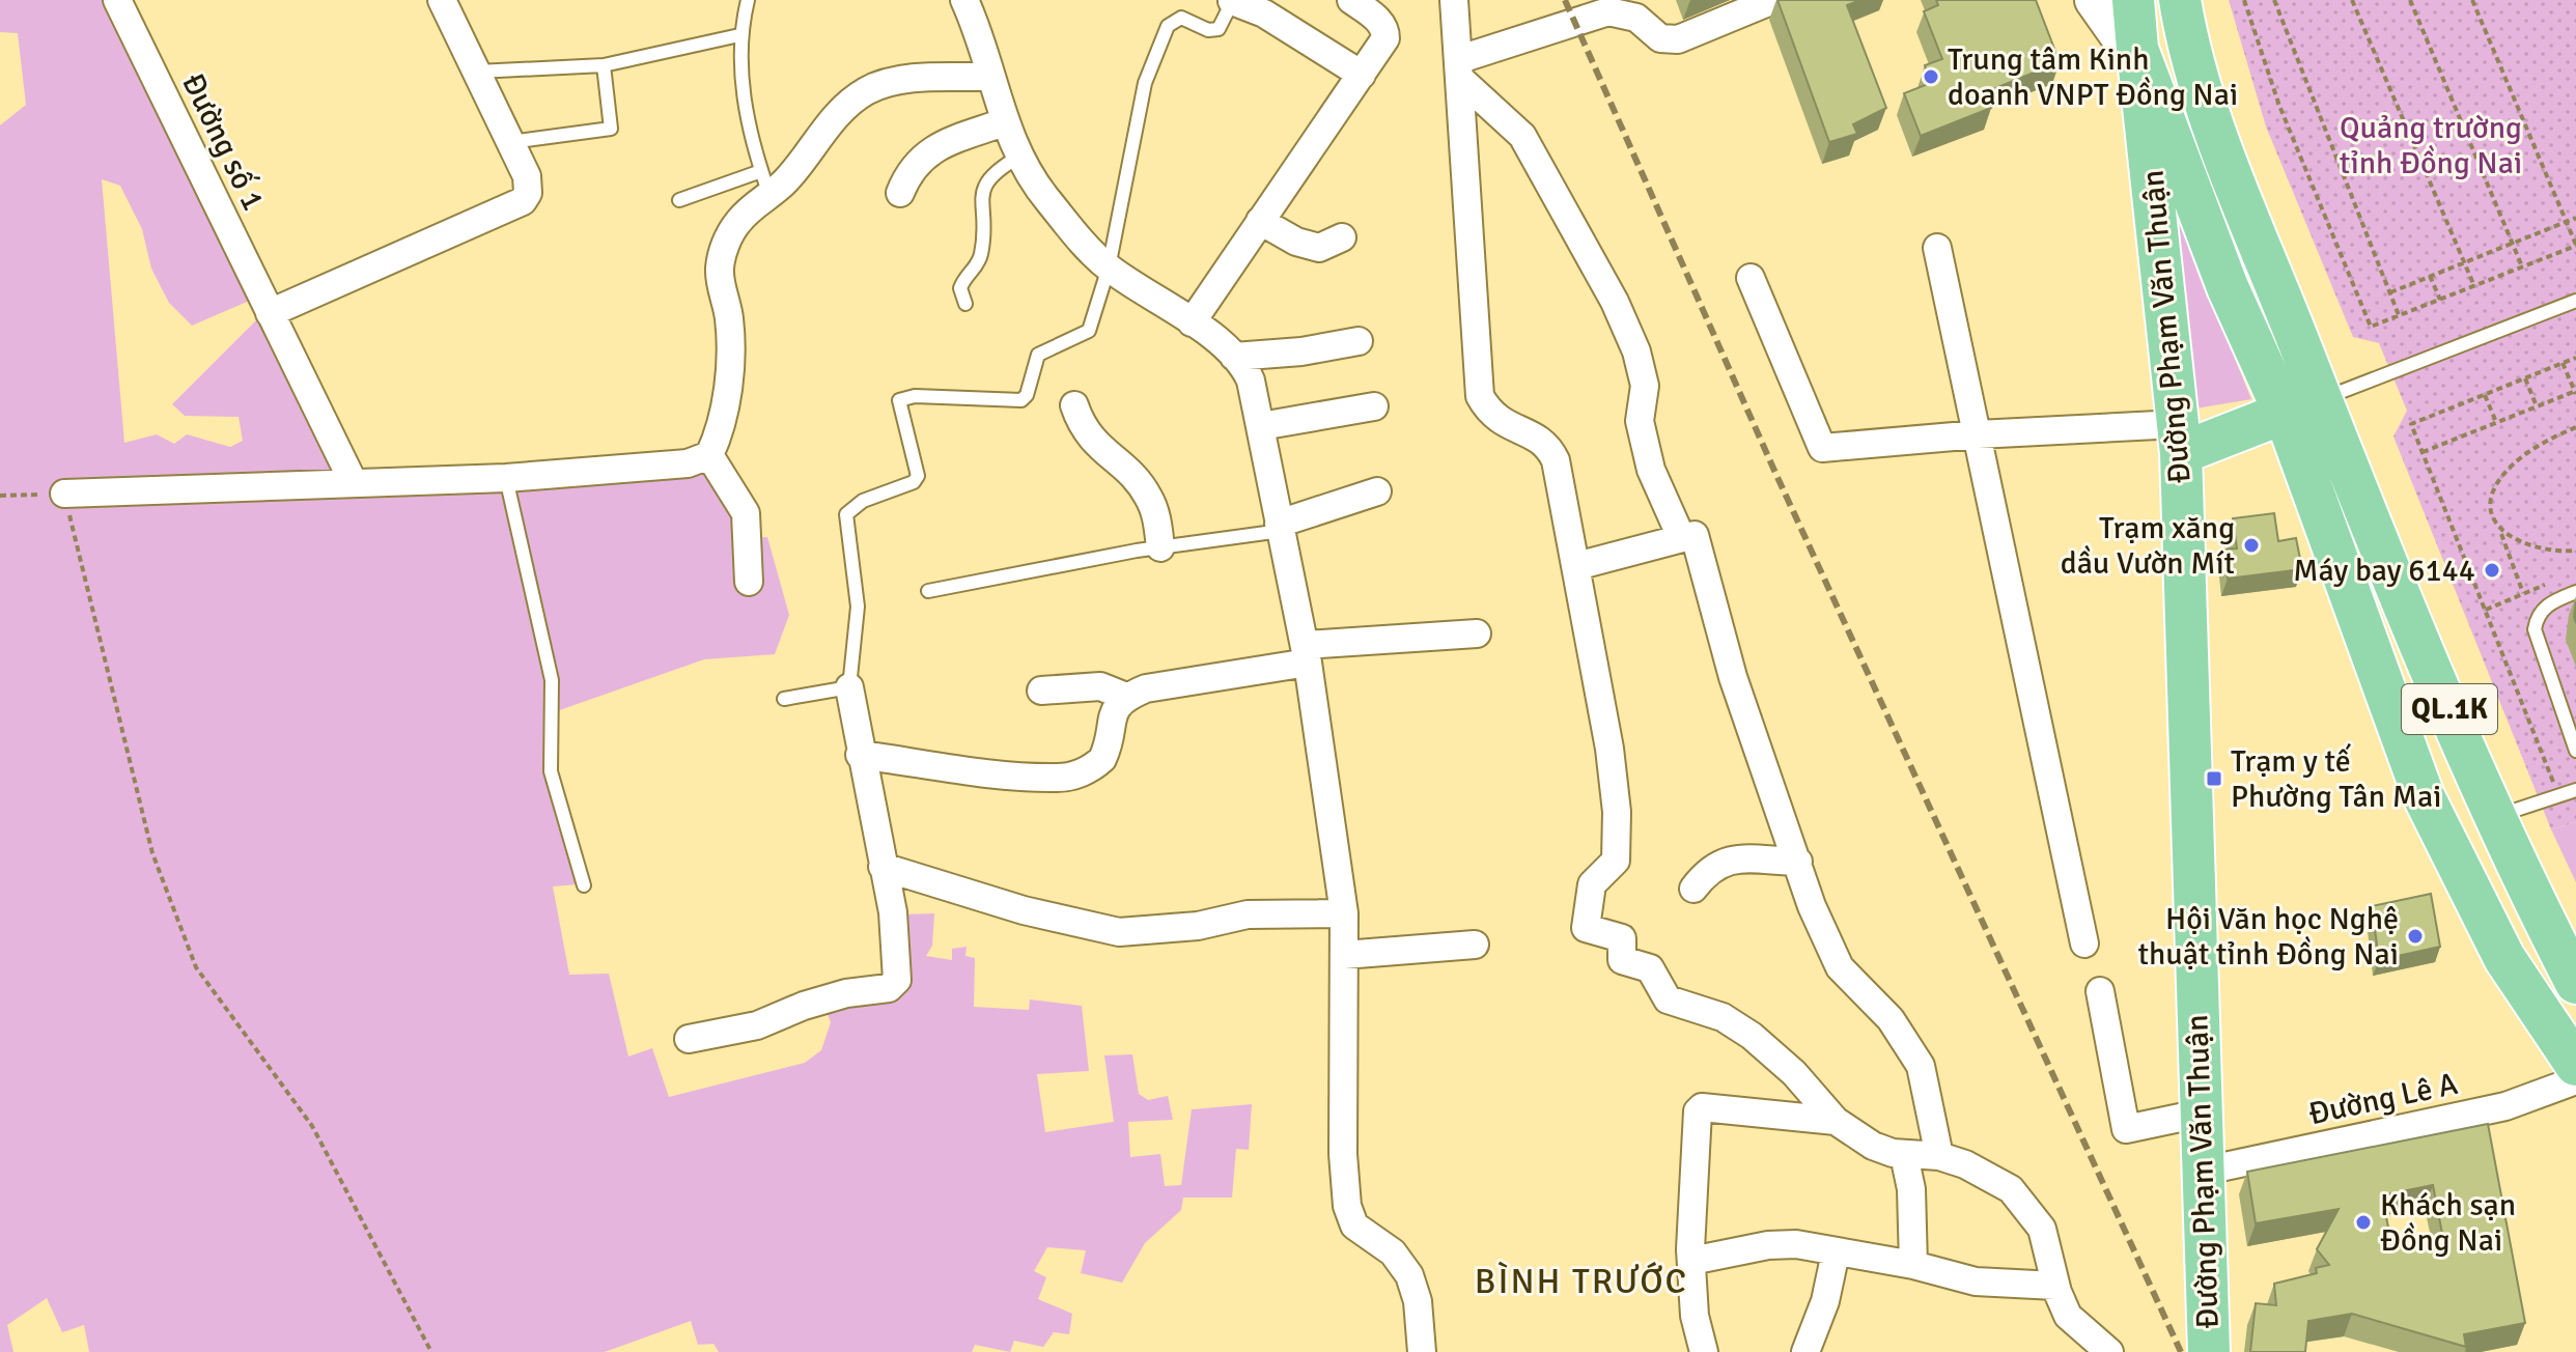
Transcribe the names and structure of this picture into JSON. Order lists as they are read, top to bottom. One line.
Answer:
{"streets":{"main road":["Đường Phạm Văn Thuận","QL.1K"],"street":["Đường số 1","Đường Lê A"]},"crossings":[["Đường Phạm Văn Thuận","QL.1K"],["Đường Phạm Văn Thuận","Đường Lê A"]],"districts":["BÌNH TRƯỚC"],"parks":["Quảng trường tỉnh Đồng Nai"],"places":{"other":["Trung tâm Kinh doanh VNPT Đồng Nai","Trạm xăng dầu Vườn Mít","Máy bay 6144","Hội Văn học Nghệ thuật tỉnh Đồng Nai","Khách sạn Đồng Nai"],"transit":["Trạm y tế Phường Tân Mai"]}}
